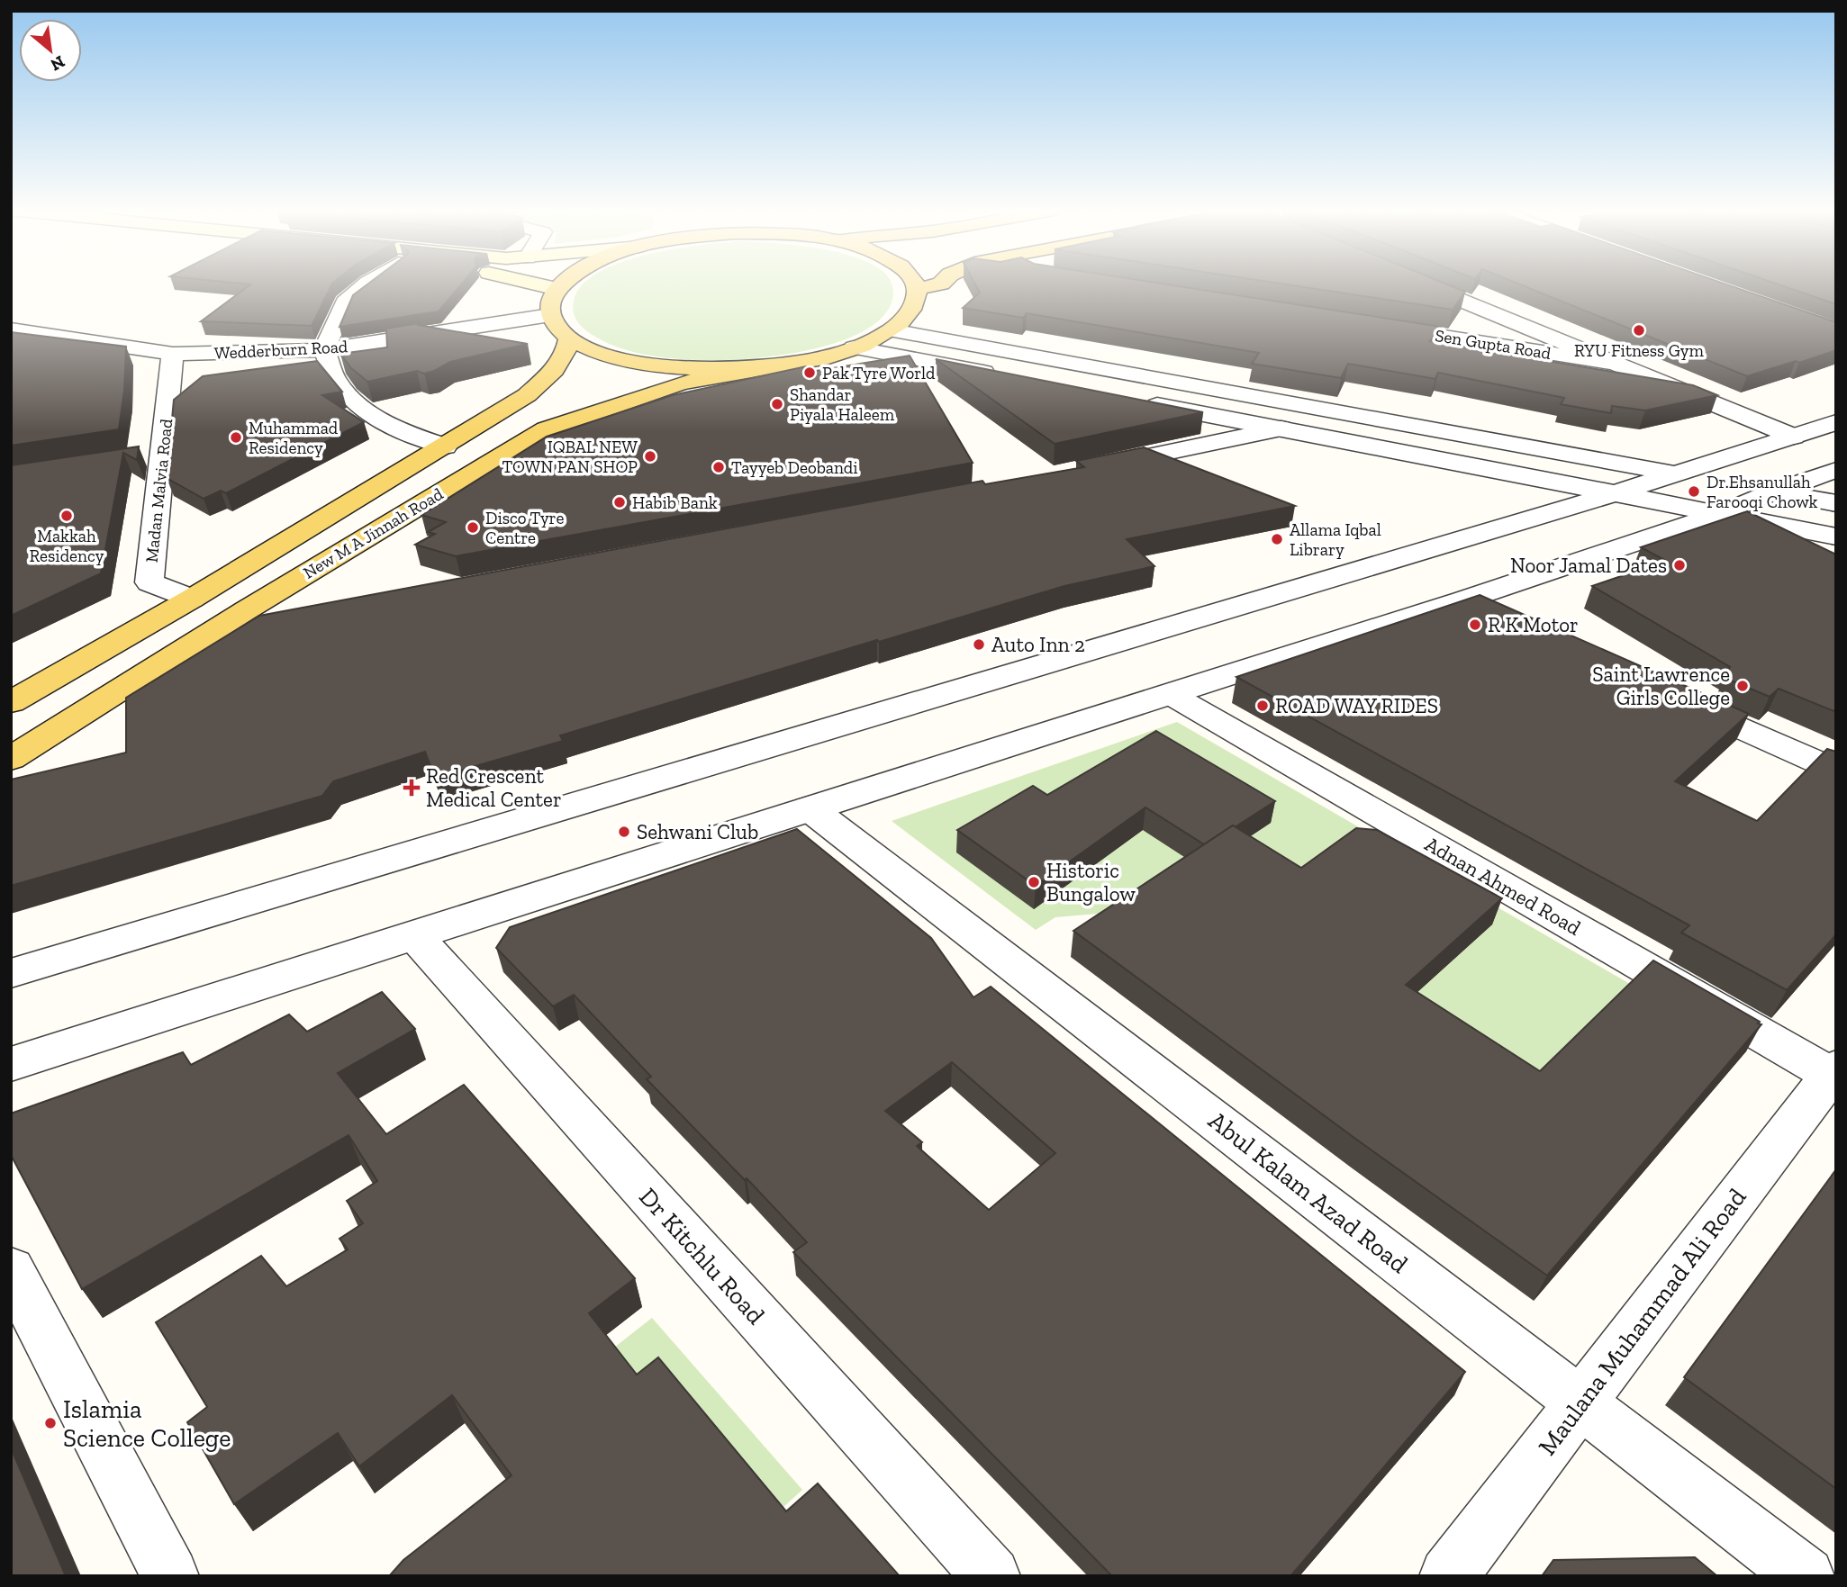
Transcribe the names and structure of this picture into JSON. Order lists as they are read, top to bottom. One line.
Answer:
{"streets":{"main road":["New M A Jinnah Road"],"street":["Sen Gupta Road","Wedderburn Road","Madan Malvia Road","Adnan Ahmed Road","Abul Kalam Azad Road","Dr Kitchlu Road","Maulana Muhammad Ali Road"]},"crossings":[["Wedderburn Road","Madan Malvia Road"],["Madan Malvia Road","New M A Jinnah Road"],["Adnan Ahmed Road","Maulana Muhammad Ali Road"],["Abul Kalam Azad Road","Maulana Muhammad Ali Road"]],"places":{"other":["RYU Fitness Gym","Pak Tyre World","Shandar Piyala Haleem","Muhammad Residency","IQBAL NEW TOWN PAN SHOP","Tayyeb Deobandi","Dr.Ehsanullah Farooqi Chowk","Habib Bank","Makkah Residency","Disco Tyre Centre","Allama Iqbal Library","Noor Jamal Dates","R K Motor","Auto Inn 2","Saint Lawrence Girls College","ROAD WAY RIDES","Sehwani Club","Historic Bungalow","Islamia Science College"],"health":["Red Crescent Medical Center"]},"north":"bottom right"}
